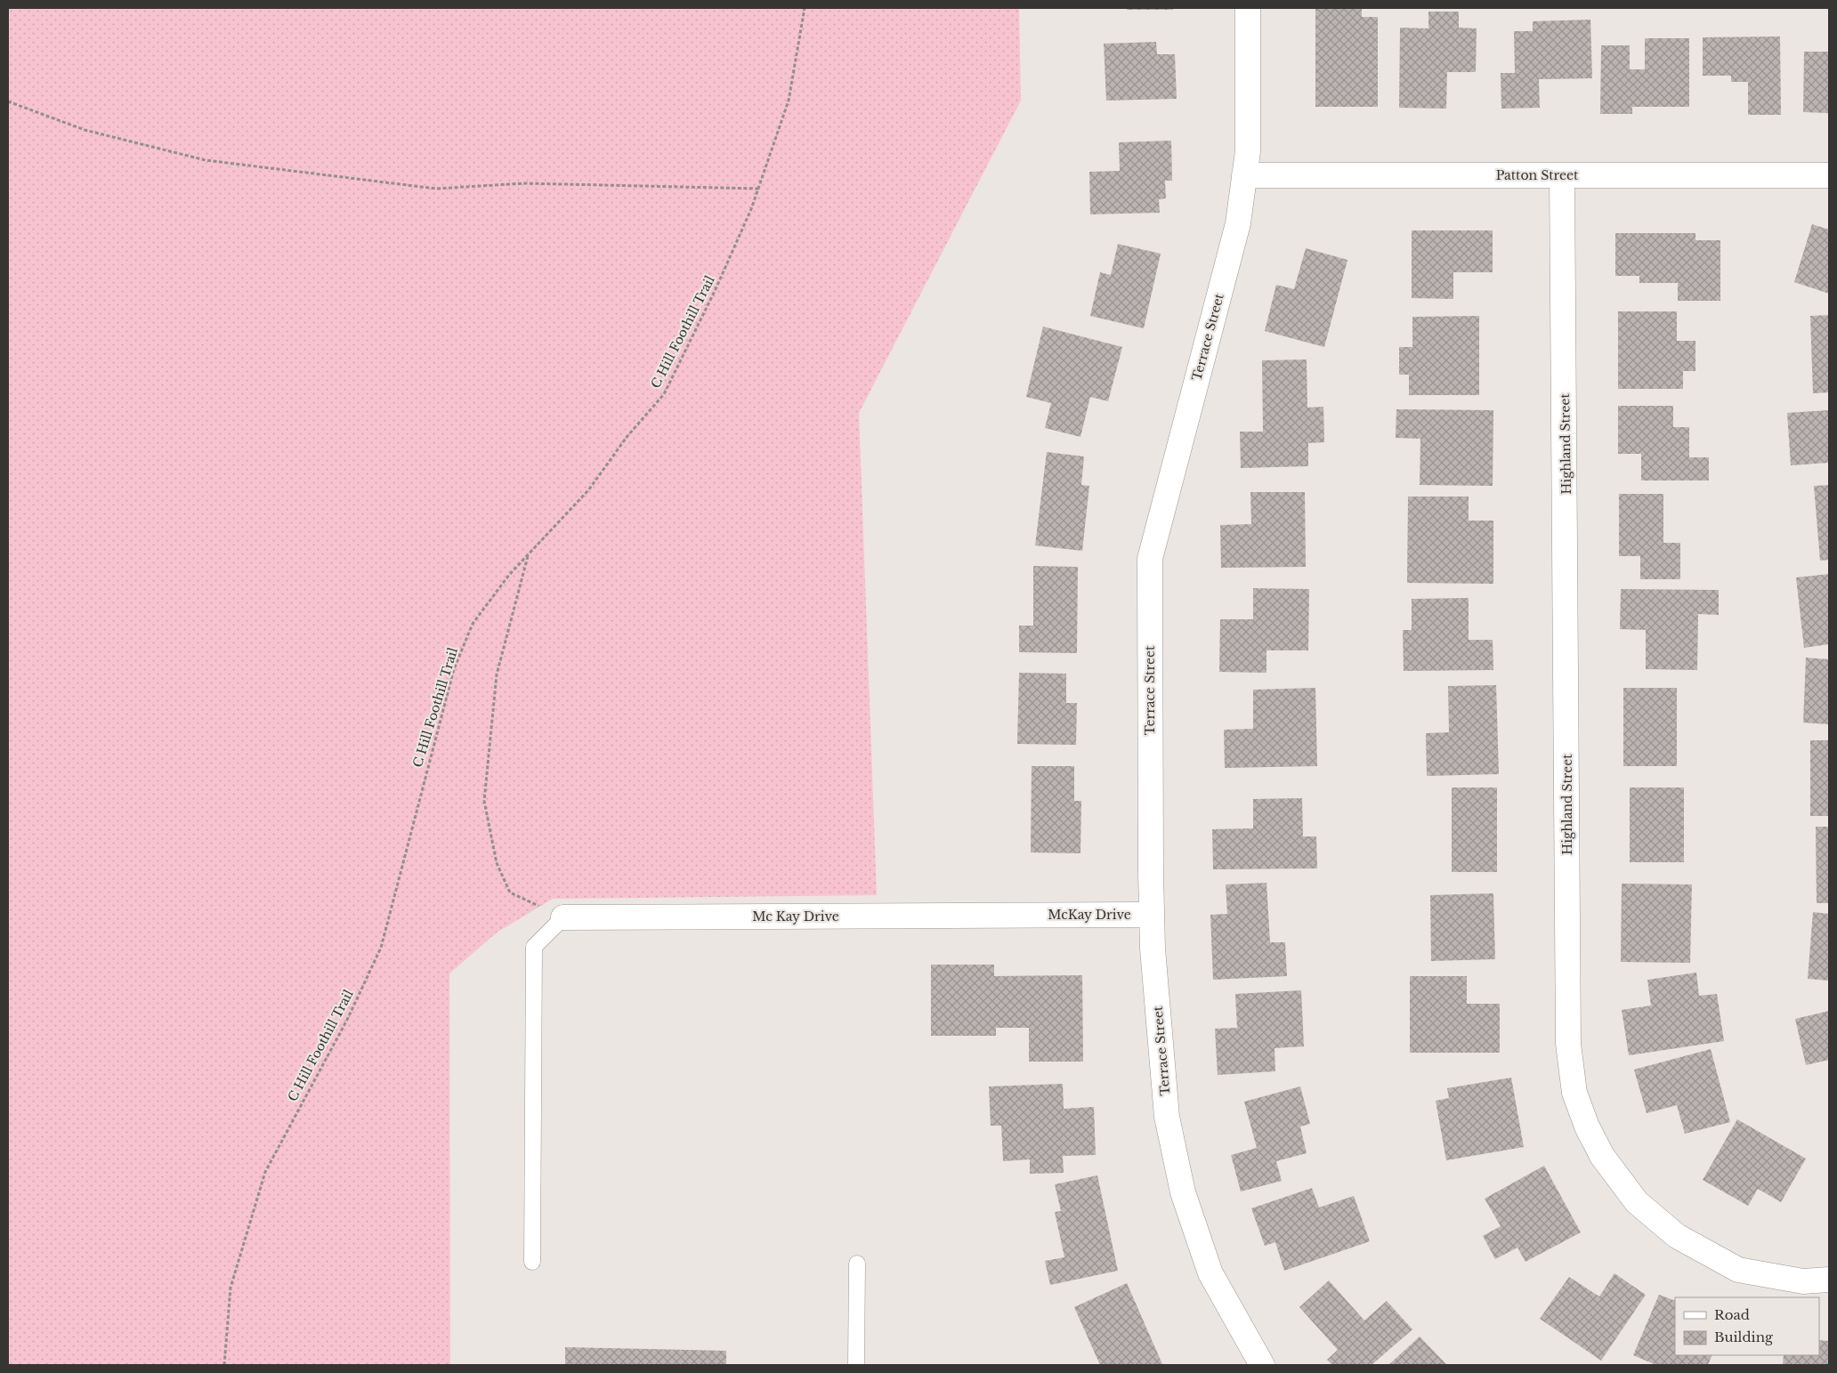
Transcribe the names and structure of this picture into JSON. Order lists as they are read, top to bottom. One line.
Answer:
{"streets":{"street":["Patton Street","Terrace Street","Highland Street","McKay Drive","Mc Kay Drive"],"path":["C Hill Foothill Trail"]},"crossings":[["Patton Street","Terrace Street"],["Patton Street","Highland Street"],["Terrace Street","McKay Drive"],["McKay Drive","Mc Kay Drive"]],"legend":["Road","Building"]}
